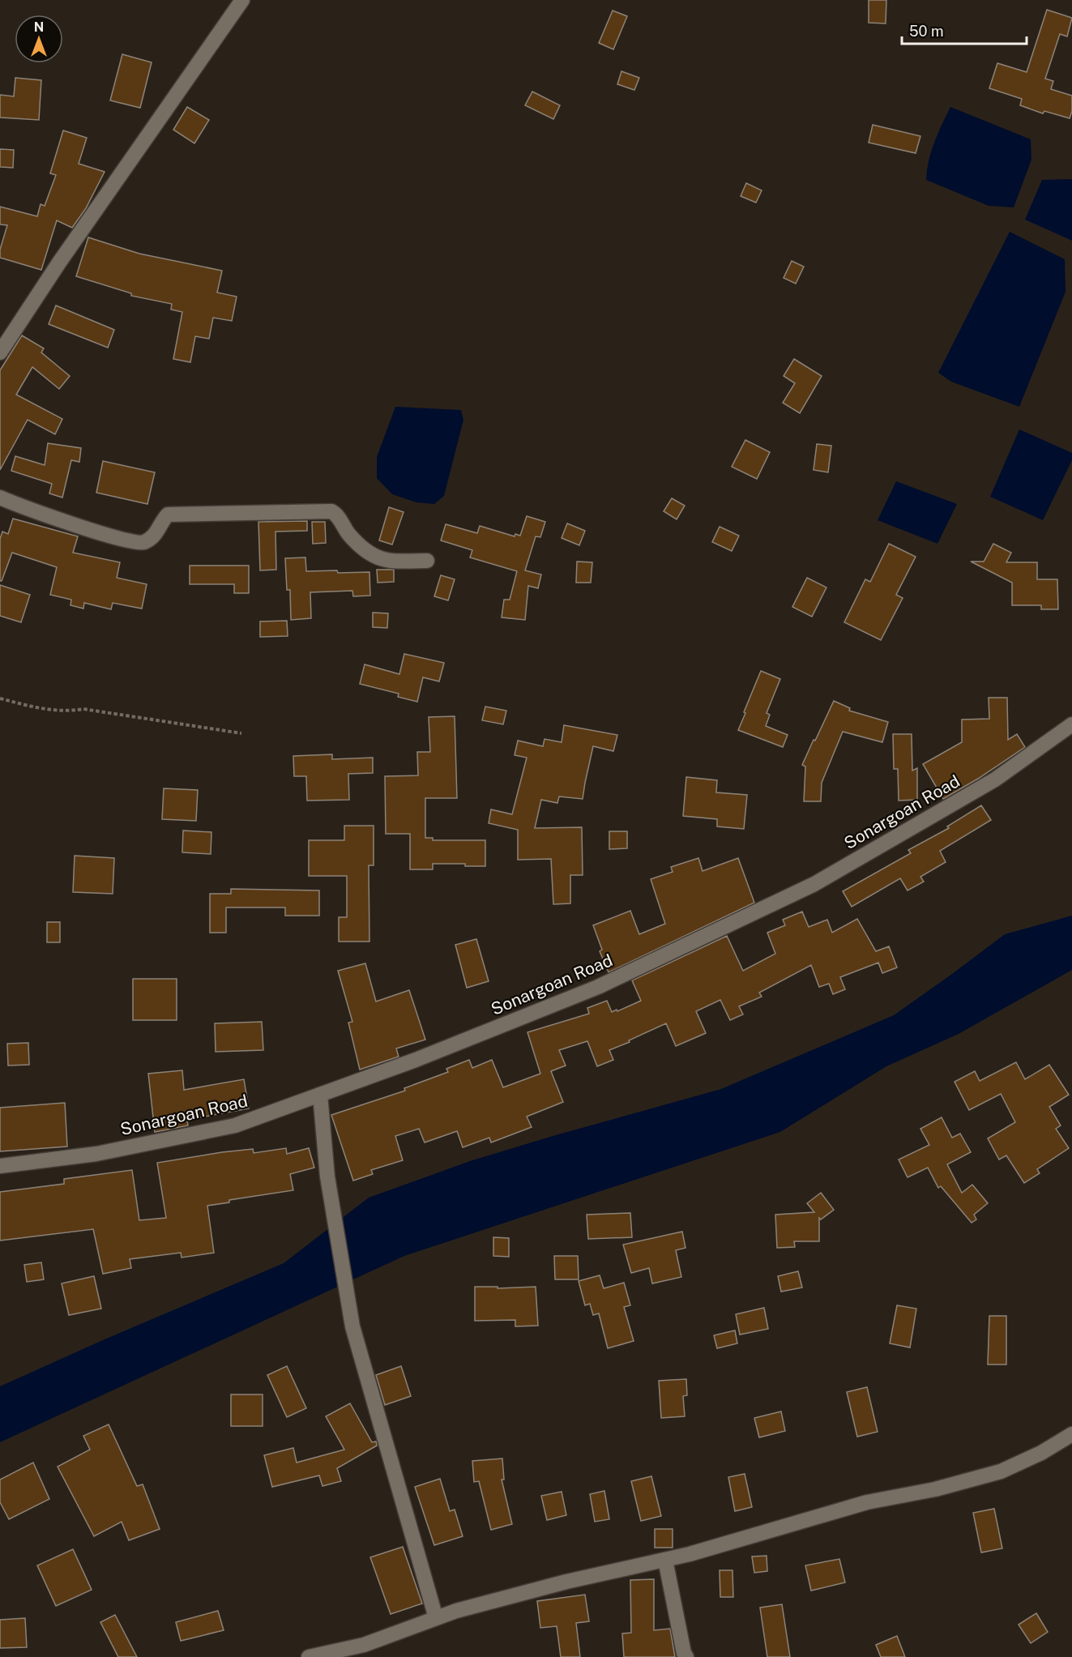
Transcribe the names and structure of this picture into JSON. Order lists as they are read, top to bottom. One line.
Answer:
{"streets":{"street":["Sonargoan Road"]},"scale_bar":"50 m","north":"top"}
